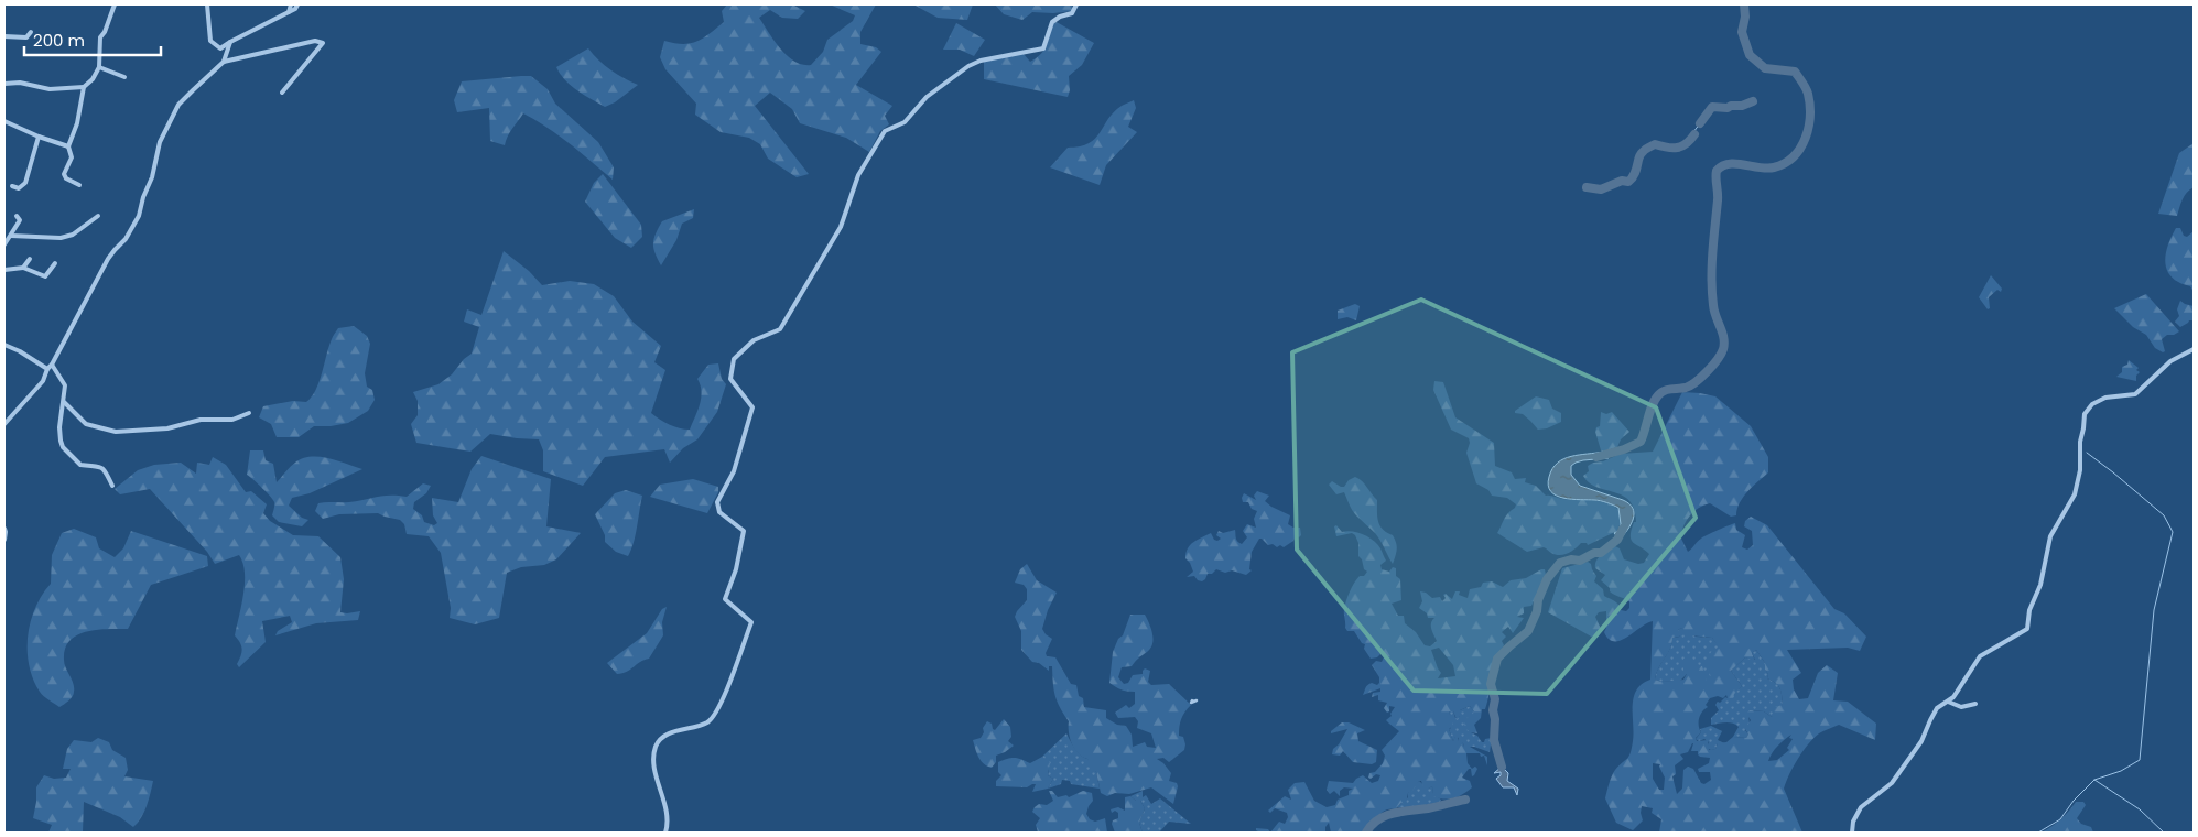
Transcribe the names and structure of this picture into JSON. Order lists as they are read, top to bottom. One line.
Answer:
{"scale_bar":"200 m"}
